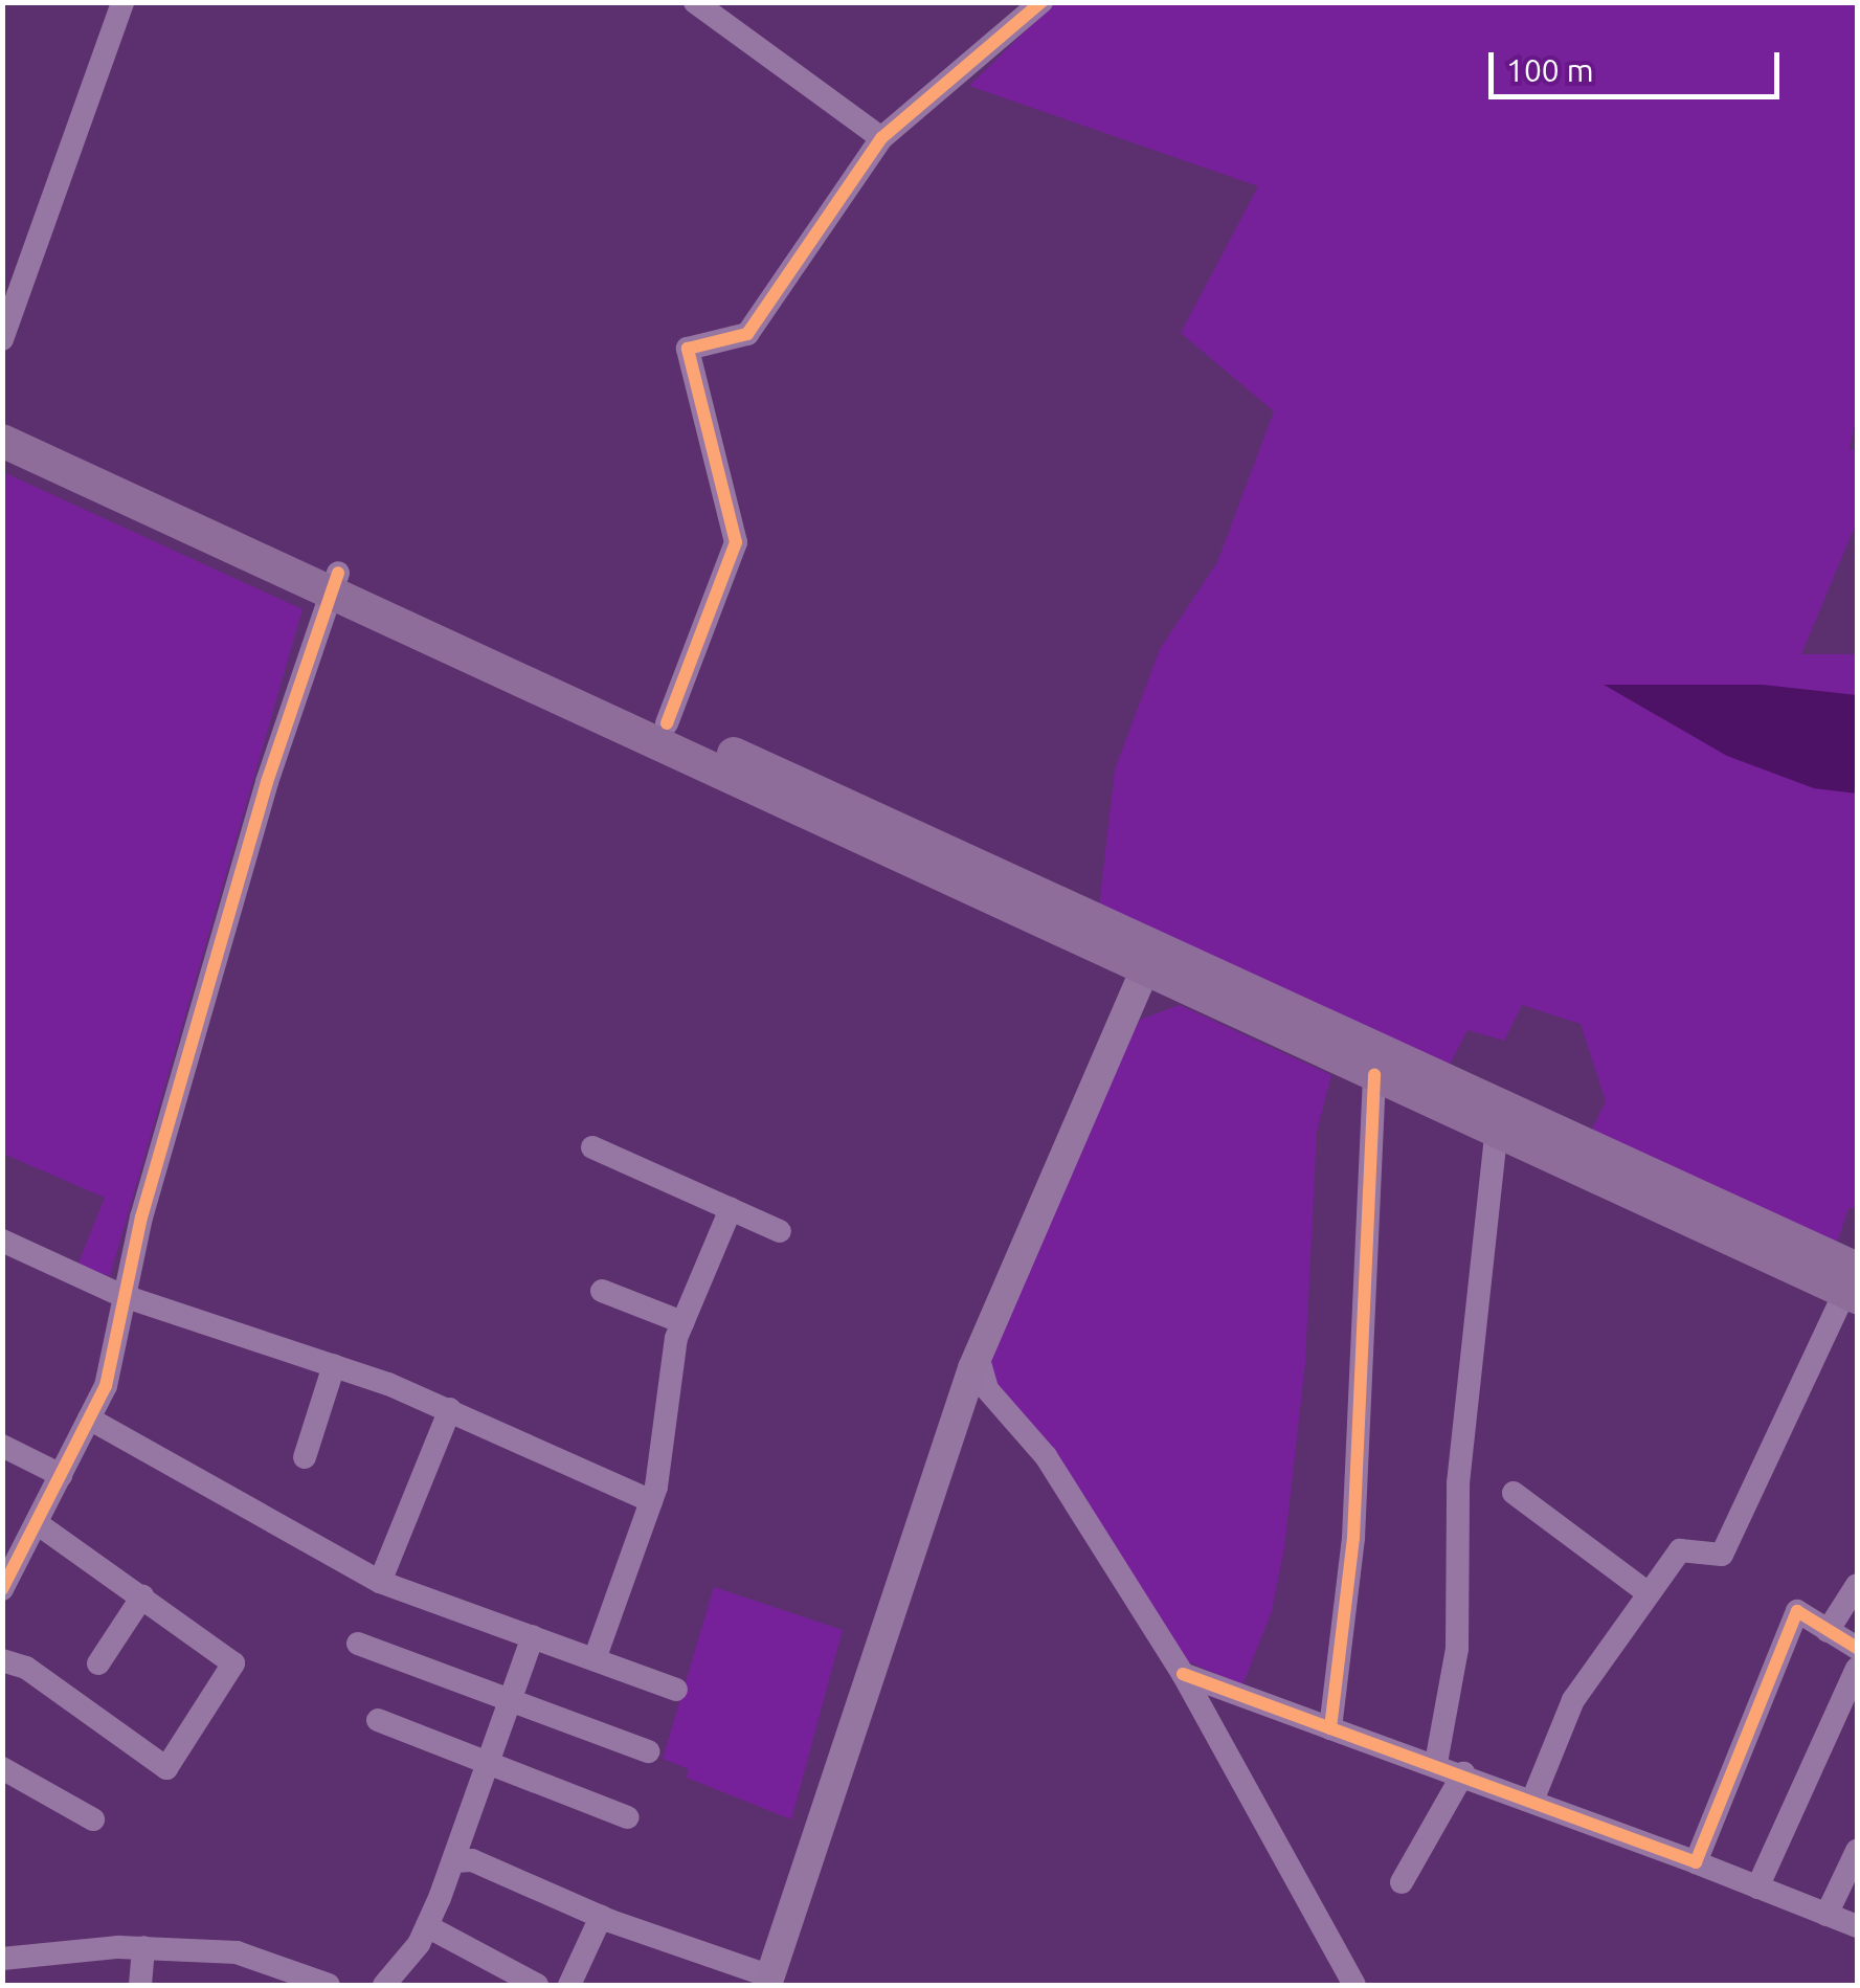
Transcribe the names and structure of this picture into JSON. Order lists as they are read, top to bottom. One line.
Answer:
{"scale_bar":"100 m"}
